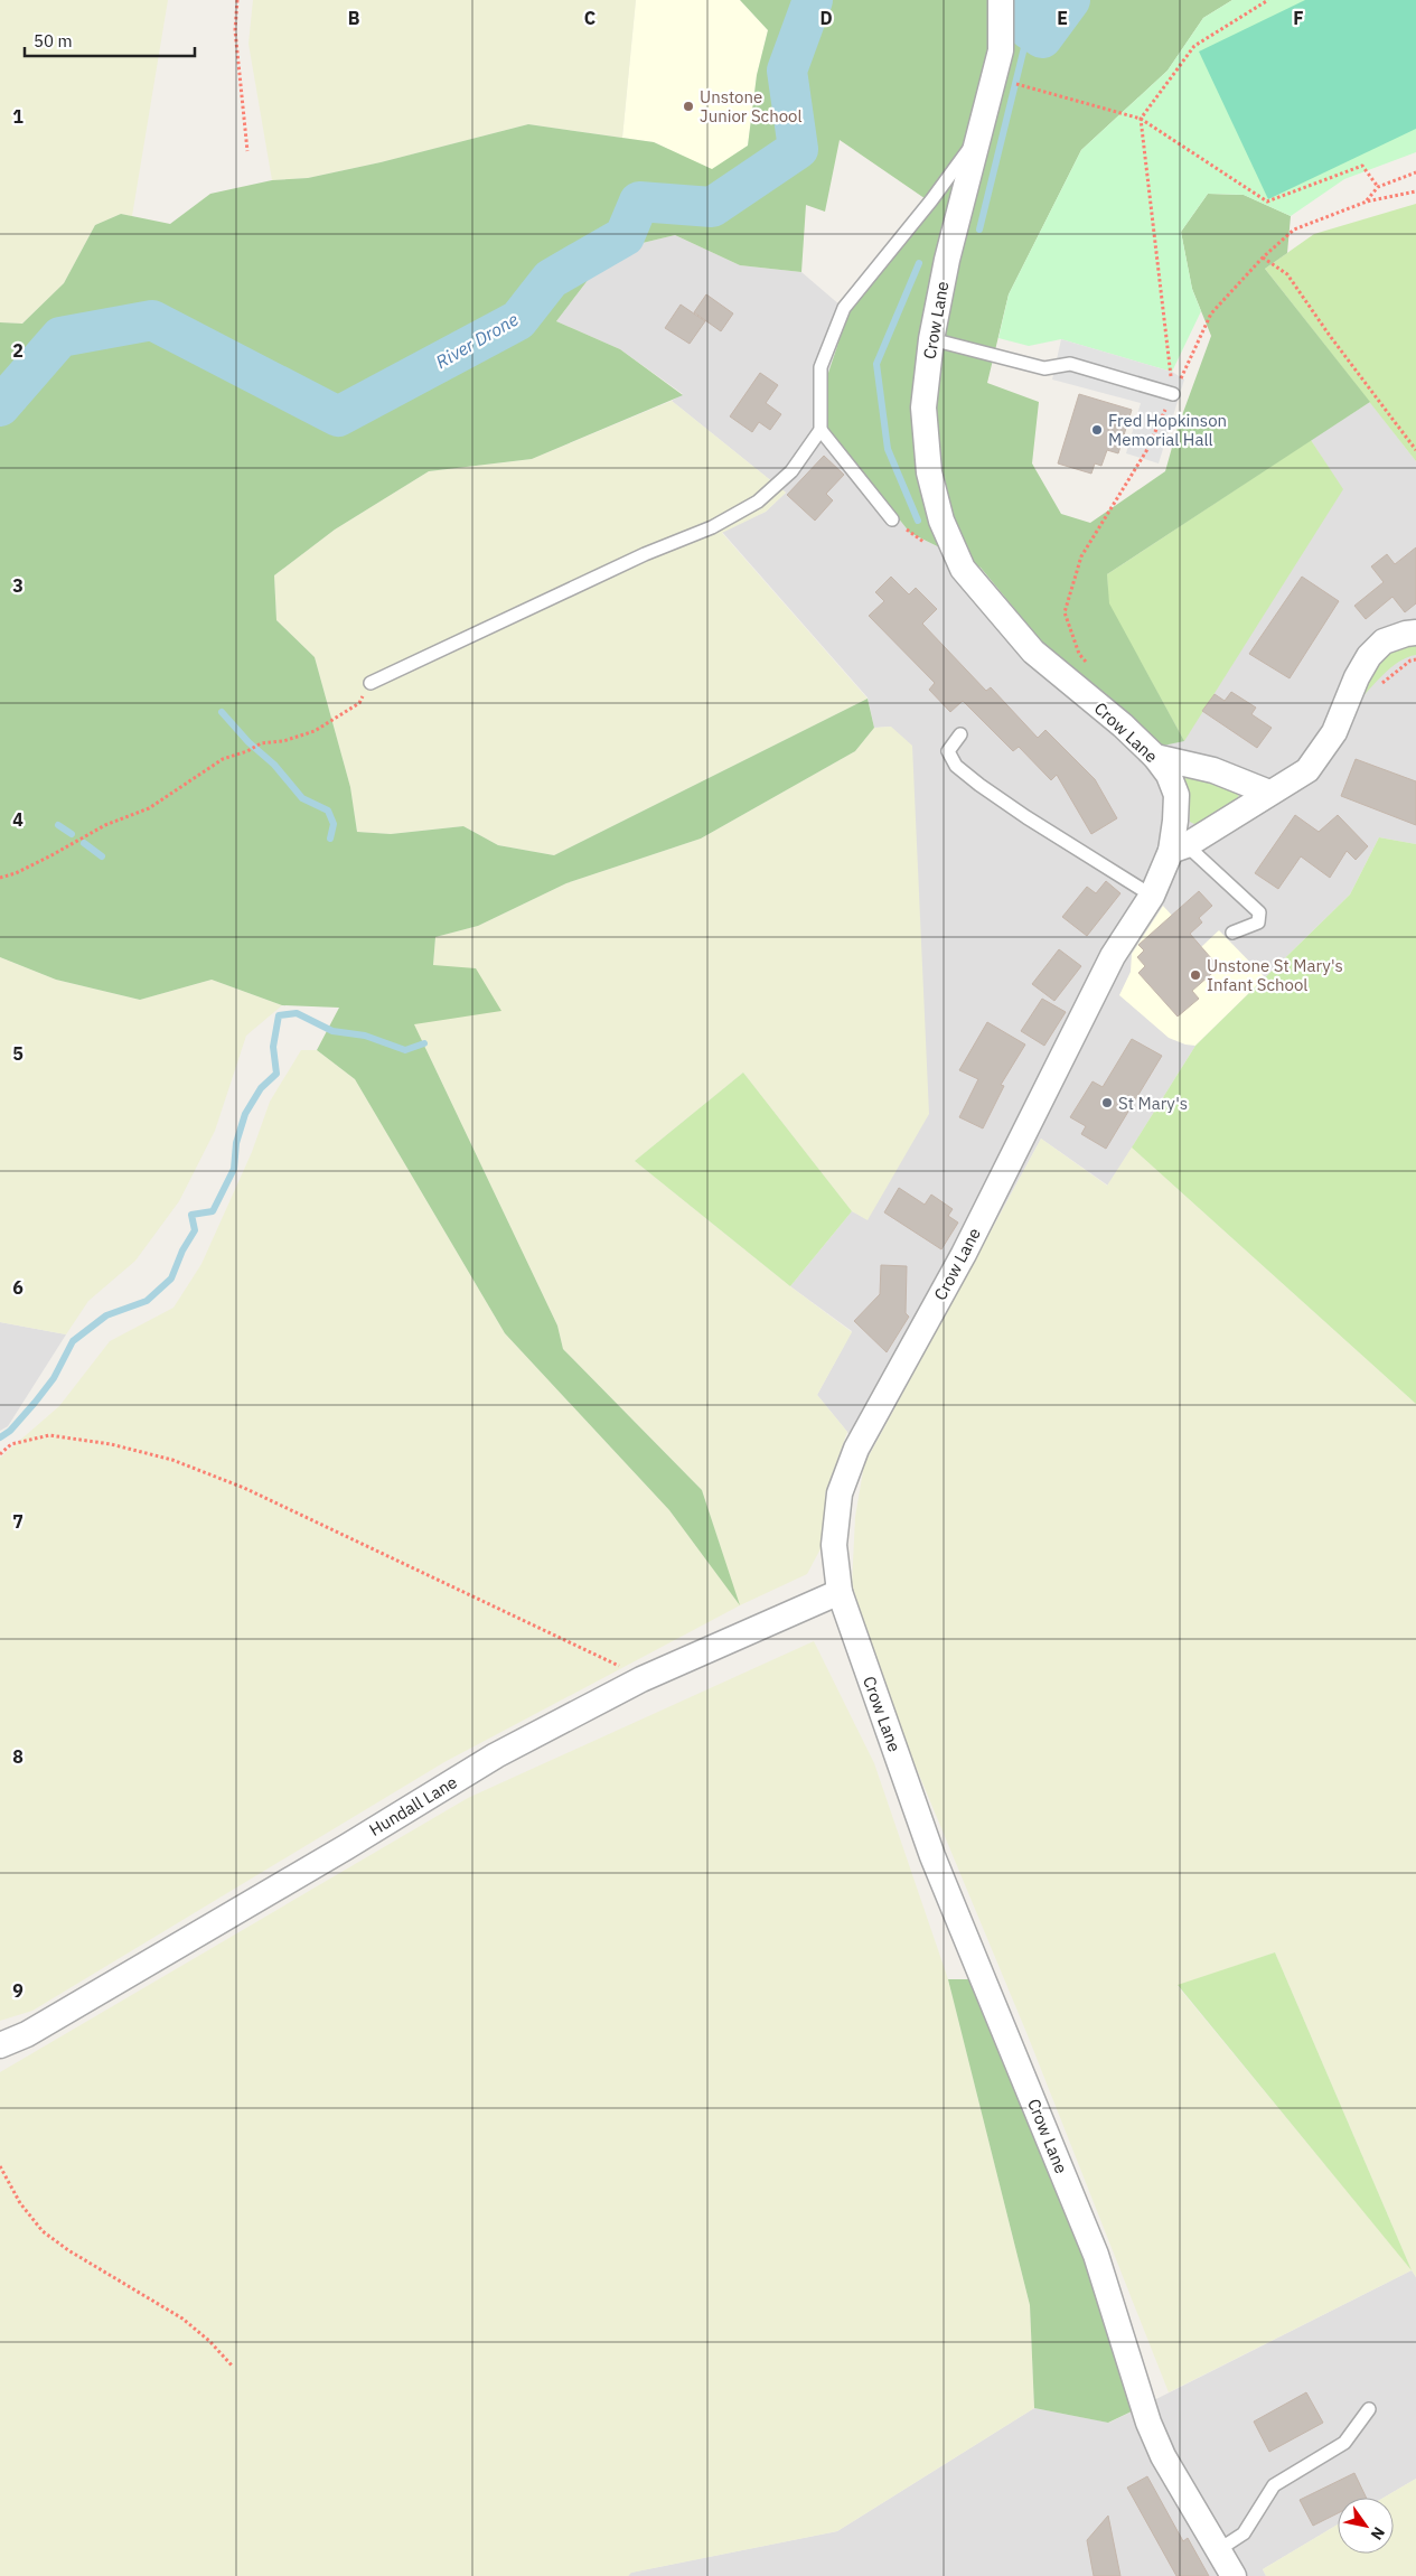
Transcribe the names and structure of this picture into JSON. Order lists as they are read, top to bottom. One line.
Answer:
{"streets":{"street":["Crow Lane","Hundall Lane"]},"crossings":[["Crow Lane","Hundall Lane"]],"water":["River Drone"],"places":["Unstone Junior School","Fred Hopkinson Memorial Hall","Unstone St Mary's Infant School","St Mary's"],"scale_bar":"50 m","north":"bottom right","grid":{"columns":["B","C","D","E","F"],"rows":["1","2","3","4","5","6","7","8","9"]}}
